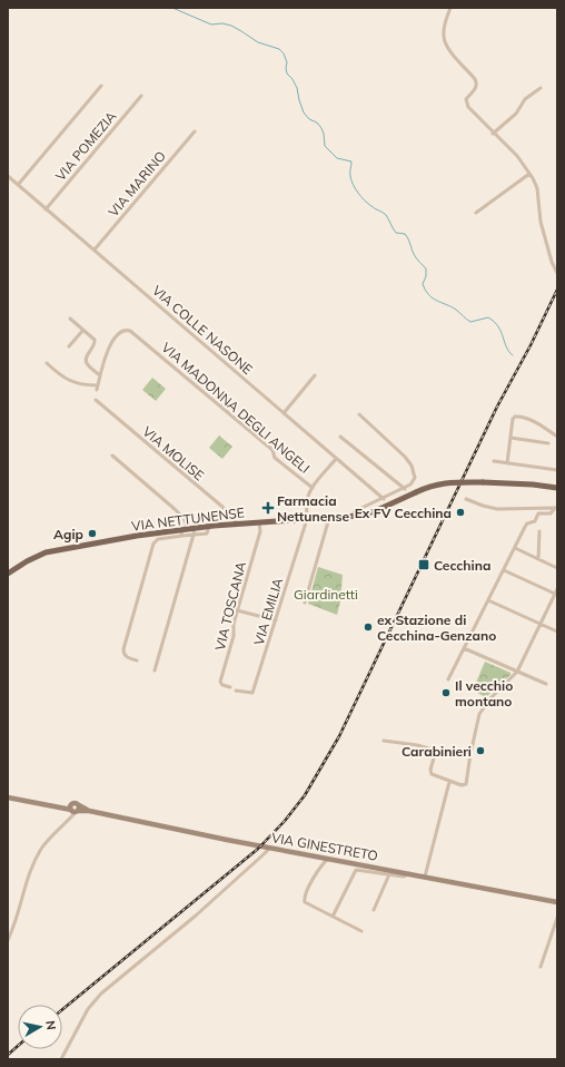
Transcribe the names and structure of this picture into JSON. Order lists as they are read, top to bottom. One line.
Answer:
{"streets":{"main road":["VIA NETTUNENSE"],"street":["VIA POMEZIA","VIA MARINO","VIA COLLE NASONE","VIA MADONNA DEGLI ANGELI","VIA MOLISE","VIA TOSCANA","VIA EMILIA","VIA GINESTRETO"]},"crossings":[["VIA POMEZIA","VIA COLLE NASONE"],["VIA MARINO","VIA COLLE NASONE"],["VIA COLLE NASONE","VIA MADONNA DEGLI ANGELI"],["VIA MADONNA DEGLI ANGELI","VIA NETTUNENSE"],["VIA MADONNA DEGLI ANGELI","VIA EMILIA"],["VIA MOLISE","VIA NETTUNENSE"],["VIA NETTUNENSE","VIA TOSCANA"],["VIA NETTUNENSE","VIA EMILIA"]],"parks":["Giardinetti"],"places":{"health":["Farmacia Nettunense"],"other":["Ex FV Cecchina","Agip","ex Stazione di Cecchina-Genzano","Il vecchio montano","Carabinieri"],"transit":["Cecchina"]},"north":"right"}
